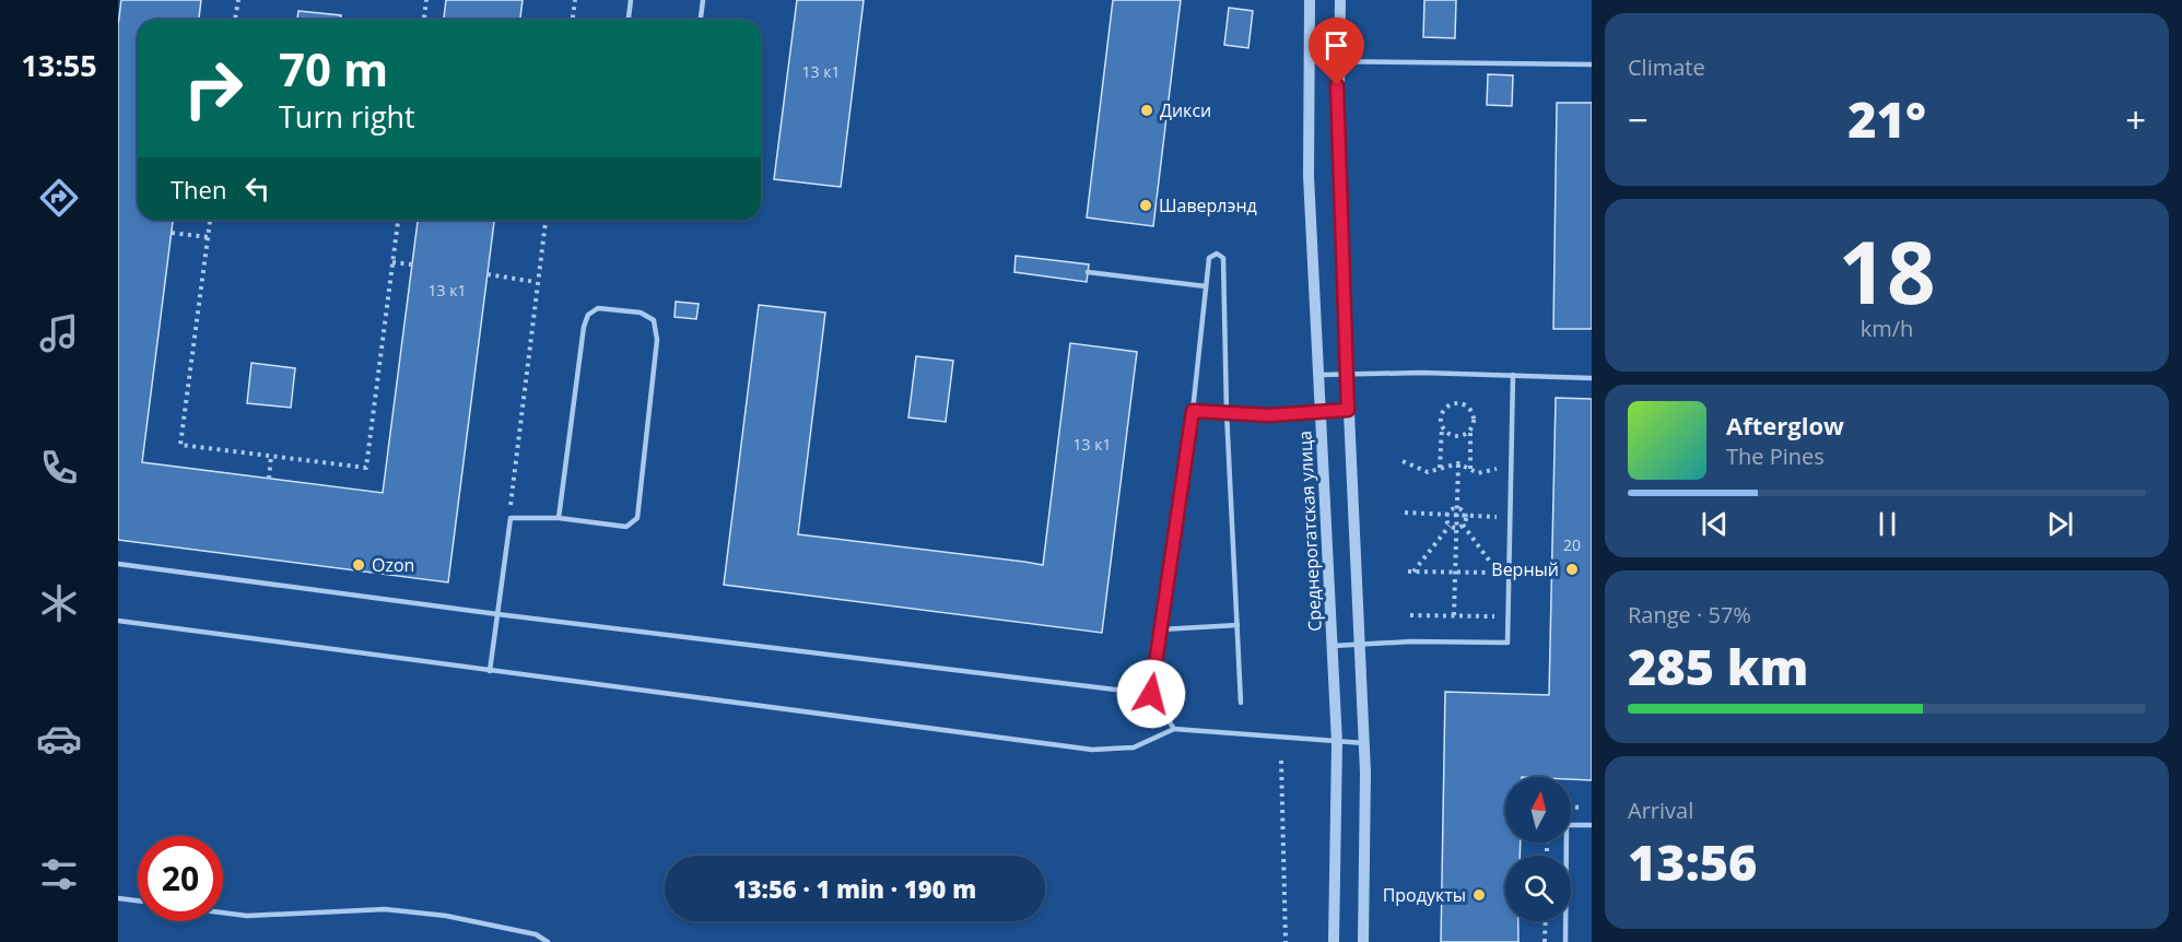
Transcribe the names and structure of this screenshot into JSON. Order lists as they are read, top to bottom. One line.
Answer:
{"streets":{"street":["Среднерогатская улица"]},"places":["Дикси","Шаверлэнд","Ozon","Верный","Продукты"],"house_numbers":["13 к1","13 к1","13 к1","20"],"north":"top","page":{"tabs":"13:55","tile":["Climate",["18","km/h"],["Range · 57%","285 km"],["Arrival","13:56"]],"turn":["70 m","Turn right"],"heat":["−","21°","+"],"then":"Then","song":["Afterglow","The Pines"],"limit":"20","trip":"13:56 · 1 min · 190 m"}}
